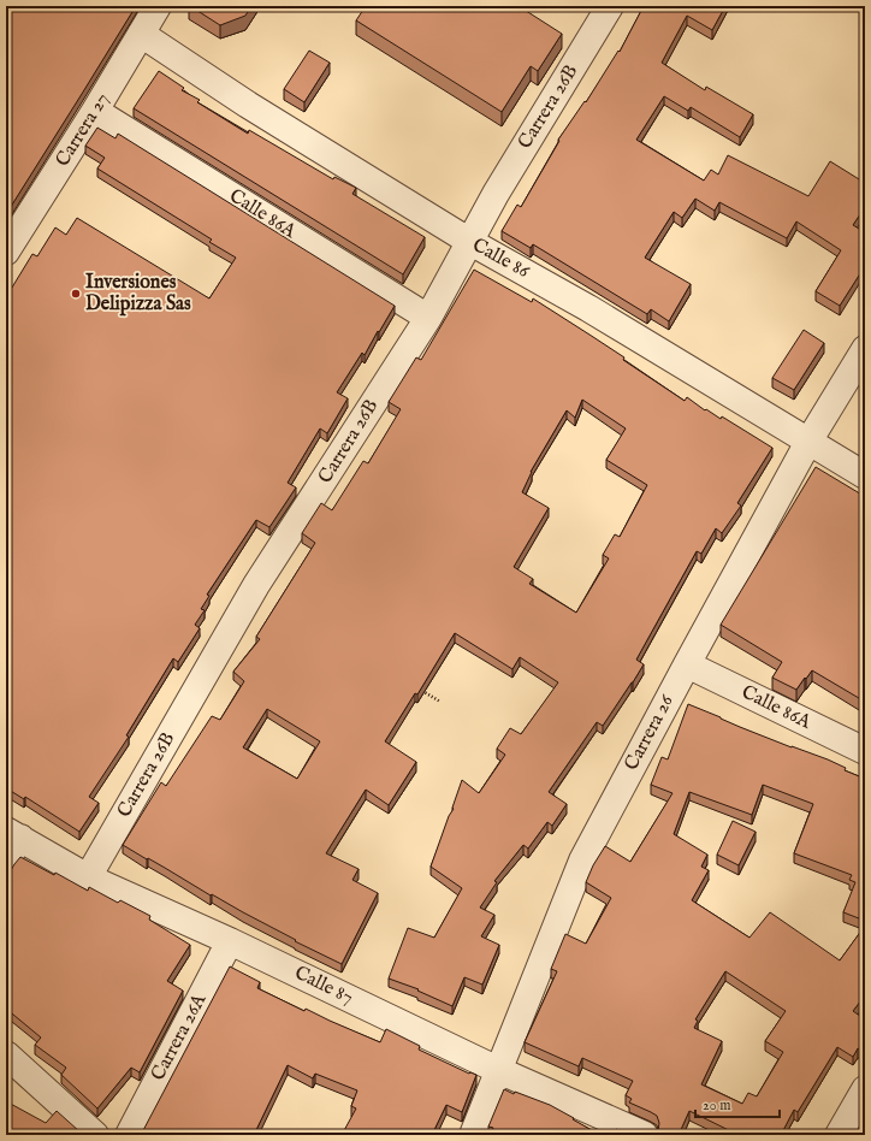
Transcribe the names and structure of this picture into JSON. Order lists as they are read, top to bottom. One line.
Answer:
{"streets":{"street":["Carrera 26B","Carrera 27","Calle 86A","Calle 86","Carrera 26","Calle 87","Carrera 26A"]},"crossings":[["Carrera 26B","Calle 86A"],["Carrera 26B","Calle 86"],["Carrera 26B","Calle 87"],["Carrera 27","Calle 86A"],["Carrera 27","Calle 86"],["Calle 86A","Carrera 26"],["Calle 86","Carrera 26"],["Carrera 26","Calle 87"],["Calle 87","Carrera 26A"]],"places":["Inversiones Delipizza Sas"],"scale_bar":"20 m"}
